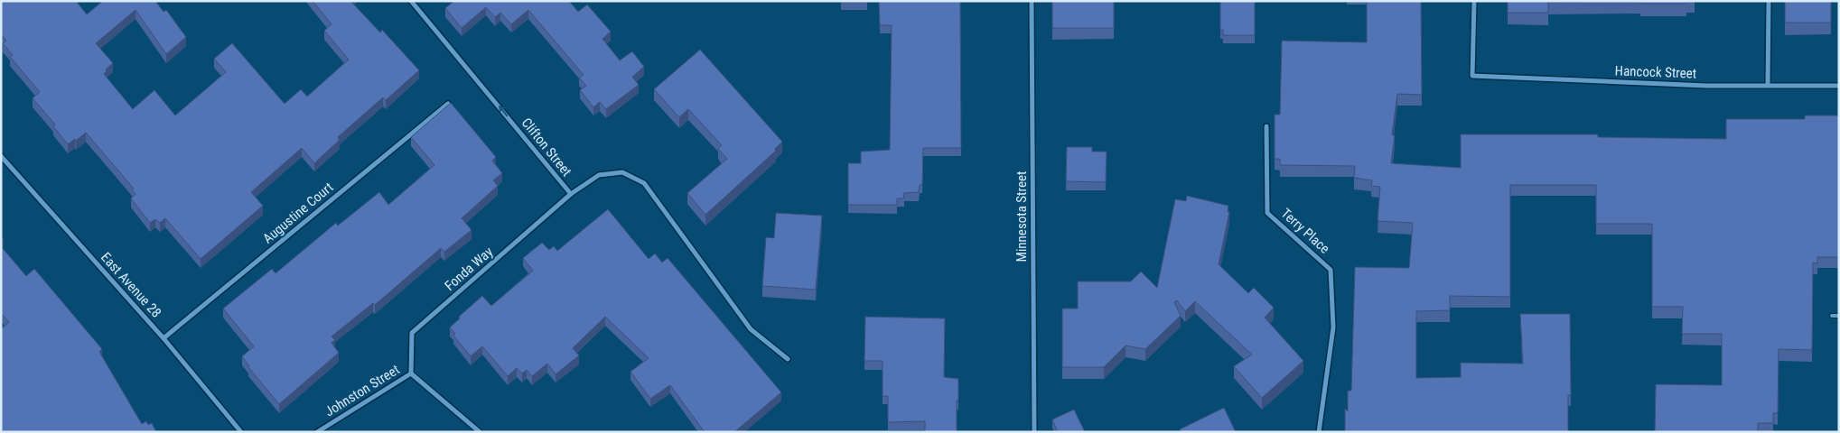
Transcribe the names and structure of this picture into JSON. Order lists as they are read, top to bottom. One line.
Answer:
{"streets":{"street":["Hancock Street","Clifton Street","Augustine Court","Minnesota Street","Terry Place","Fonda Way","East Avenue 28","Johnston Street"]},"crossings":[["Clifton Street","Fonda Way"],["Augustine Court","East Avenue 28"],["Fonda Way","Johnston Street"]],"one_way":["Clifton Street"]}
